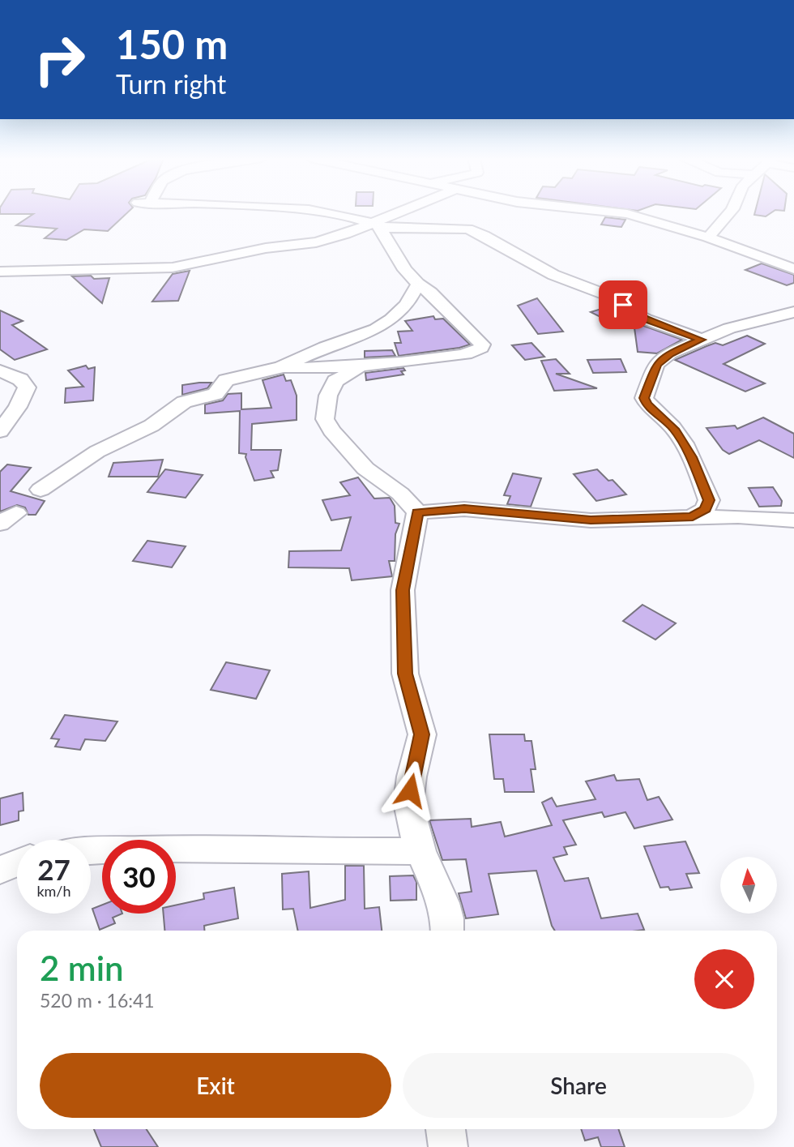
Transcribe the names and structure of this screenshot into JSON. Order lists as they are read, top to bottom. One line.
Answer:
{"north":"top","page":{"turn":["150 m","Turn right"],"speed":"27 km/h","limit":"30","heading":["2 min","520 m · 16:41"],"buttons":["Exit","Share"]}}
